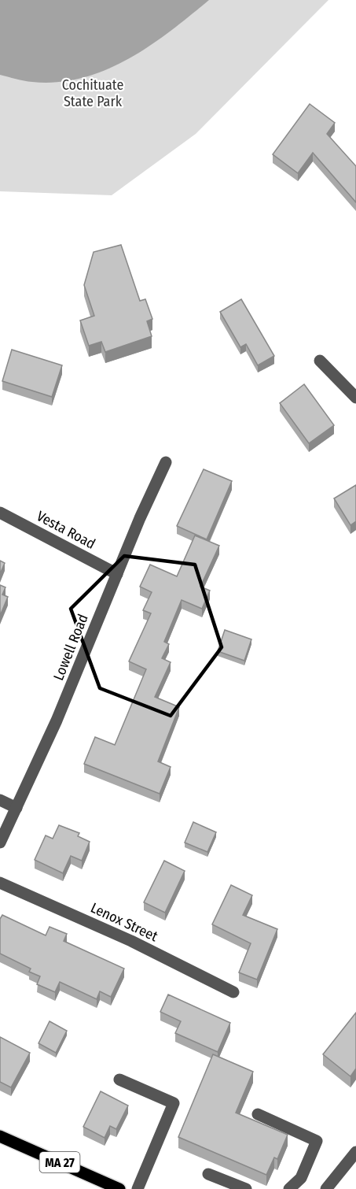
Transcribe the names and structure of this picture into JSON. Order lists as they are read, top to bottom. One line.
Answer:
{"streets":{"main road":["MA 27"],"street":["Vesta Road","Lowell Road","Lenox Street"]},"crossings":[["Vesta Road","Lowell Road"]],"parks":["Cochituate State Park"]}
